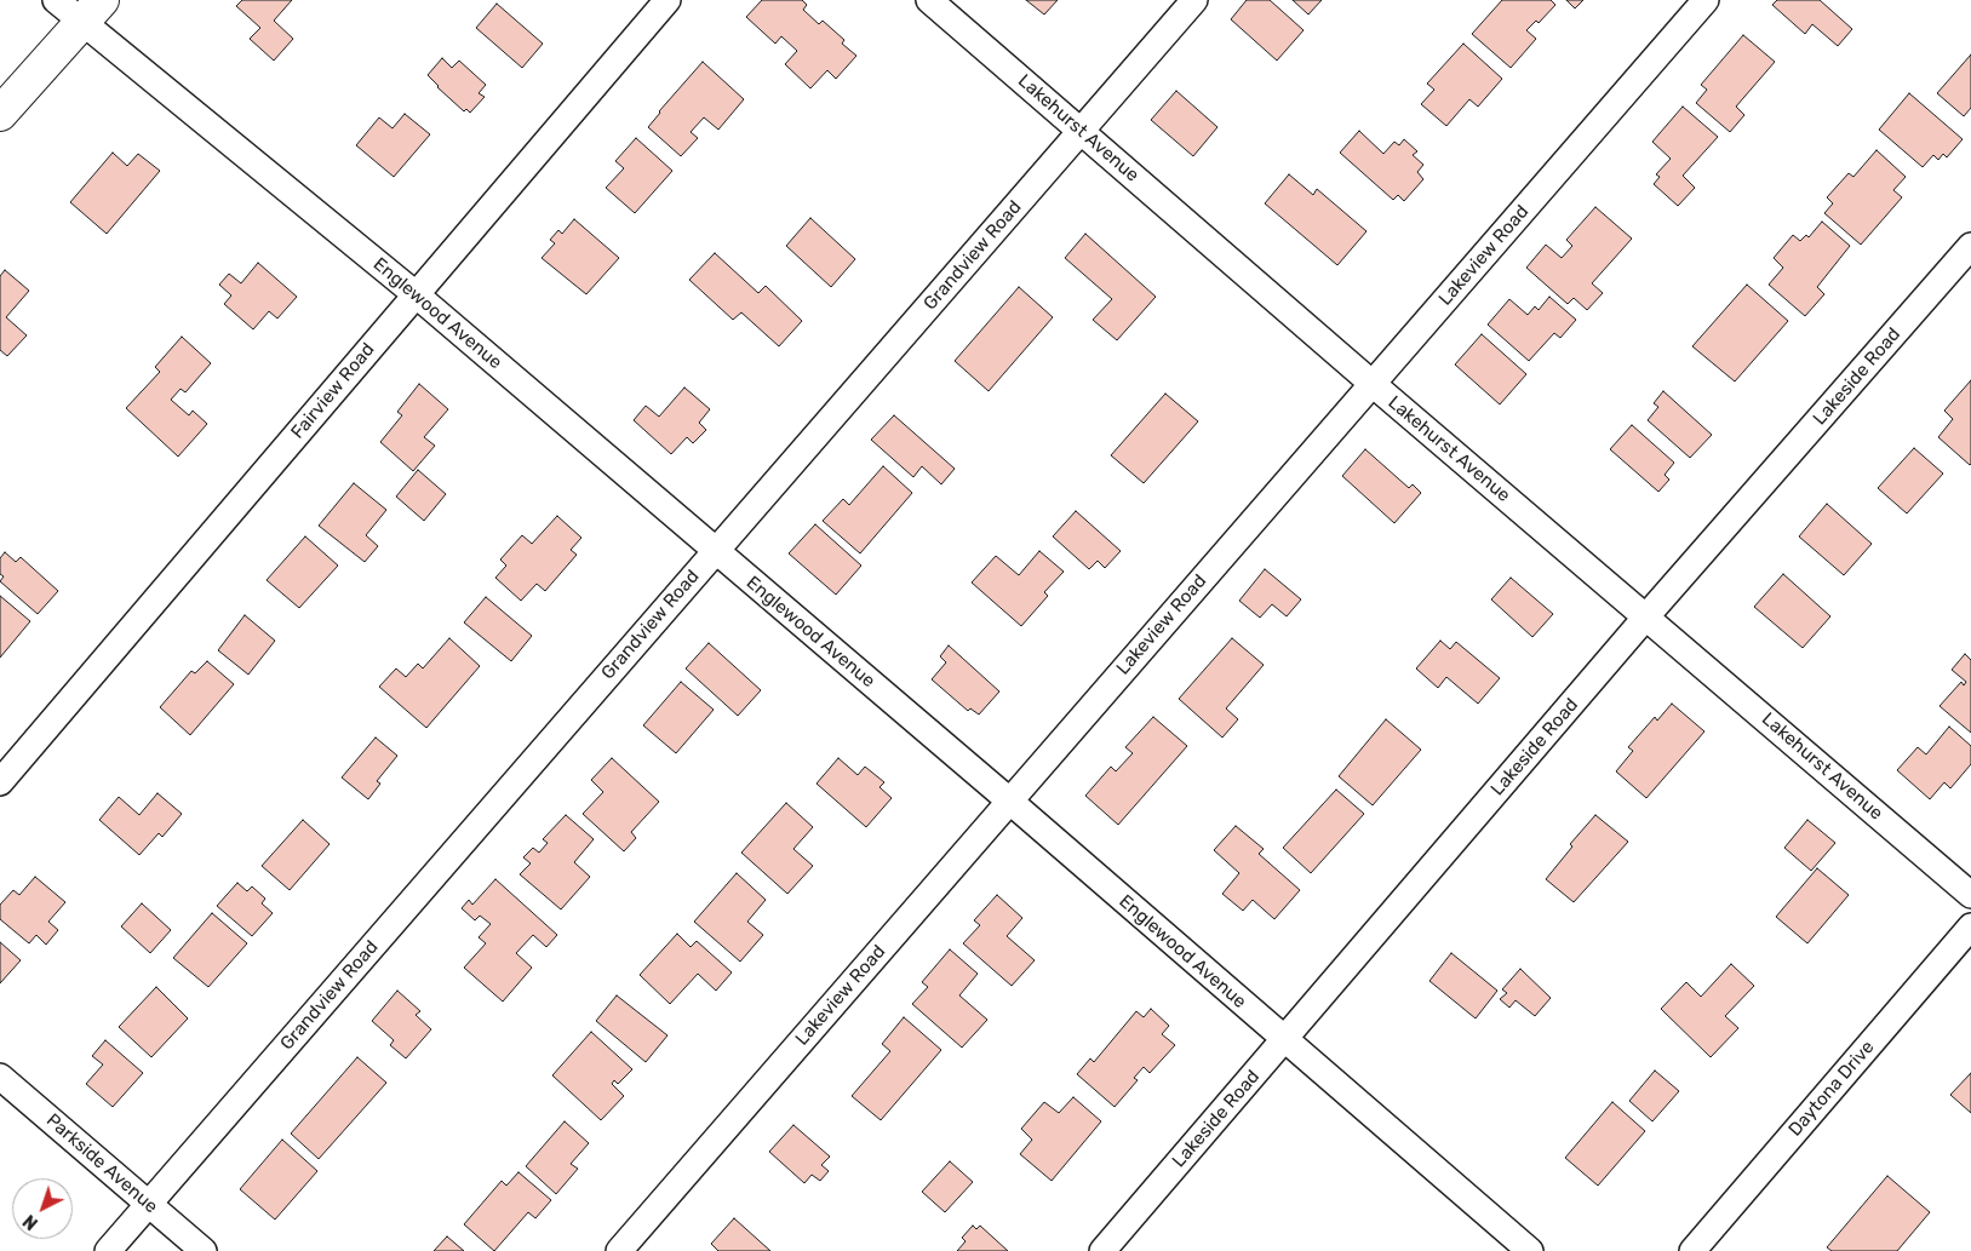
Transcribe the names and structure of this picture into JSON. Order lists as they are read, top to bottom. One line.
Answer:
{"streets":{"street":["Lakehurst Avenue","Grandview Road","Lakeview Road","Englewood Avenue","Lakeside Road","Fairview Road","Daytona Drive","Parkside Avenue"]},"crossings":[["Lakehurst Avenue","Grandview Road"],["Lakehurst Avenue","Lakeview Road"],["Lakehurst Avenue","Lakeside Road"],["Grandview Road","Englewood Avenue"],["Grandview Road","Parkside Avenue"],["Lakeview Road","Englewood Avenue"],["Englewood Avenue","Lakeside Road"],["Englewood Avenue","Fairview Road"]],"north":"bottom left"}
